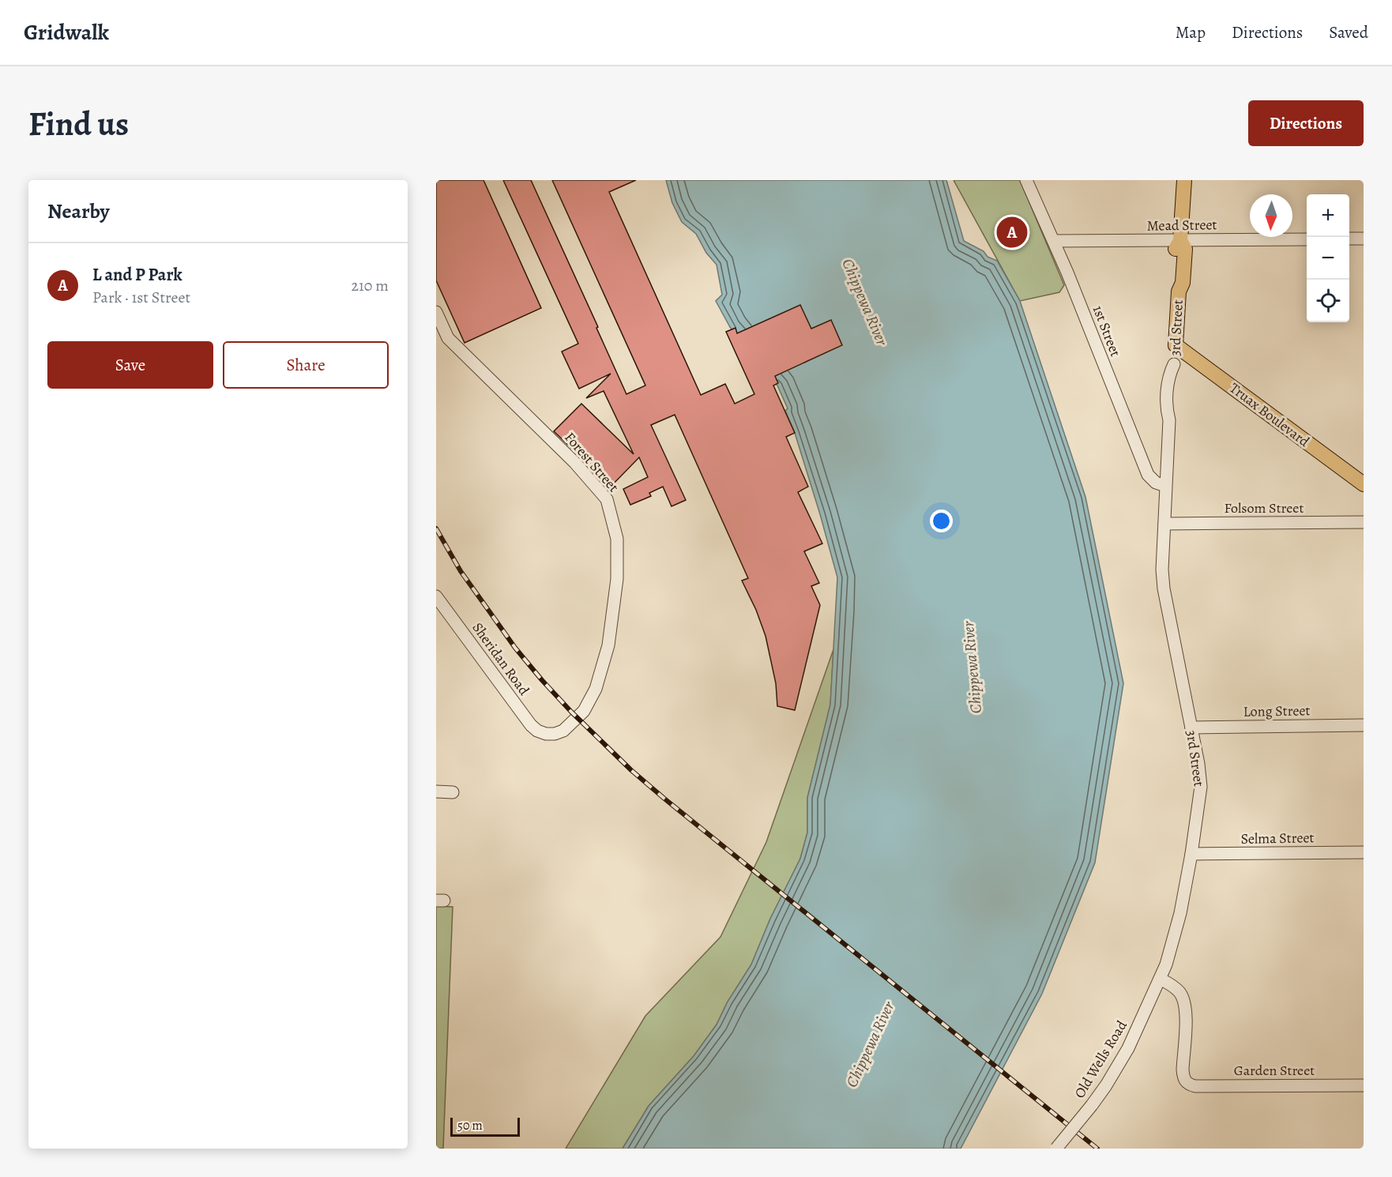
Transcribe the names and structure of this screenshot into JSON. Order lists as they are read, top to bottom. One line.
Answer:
{"streets":{"main road":["3rd Street","Truax Boulevard"],"street":["Mead Street","1st Street","Forest Street","Folsom Street","Sheridan Road","Long Street","Selma Street","Old Wells Road","Garden Street"]},"crossings":[["Mead Street","3rd Street"],["Mead Street","1st Street"],["3rd Street","1st Street"],["3rd Street","Truax Boulevard"],["3rd Street","Folsom Street"],["3rd Street","Long Street"],["3rd Street","Selma Street"],["3rd Street","Old Wells Road"],["3rd Street","Garden Street"],["Forest Street","Sheridan Road"],["Old Wells Road","Garden Street"]],"water":["Chippewa River"],"scale_bar":"50 m","north":"bottom","page":{"header":"Gridwalk","nav":["Map","Directions","Saved"],"buttons":["Directions",["Save","Share"]],"title":"Find us","heading":"Nearby","map_buttons":["+","−"],"pins":"A","list":[{"mark":"A","name":"L and P Park","note":"Park · 1st Street","value":"210 m"}],"scale":"50 m"}}
